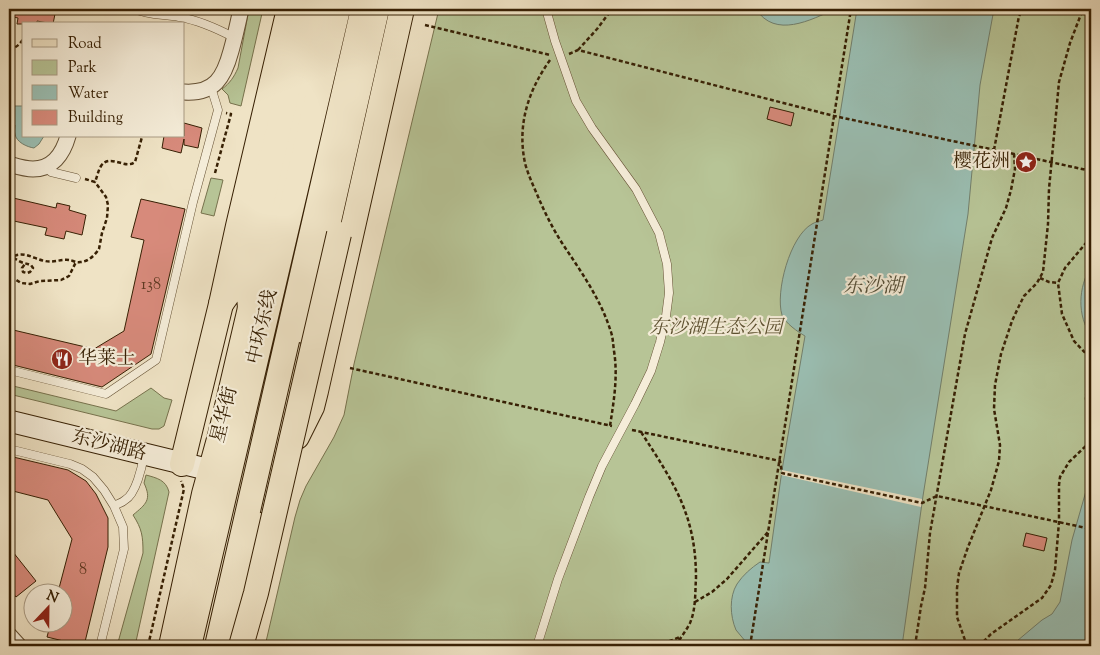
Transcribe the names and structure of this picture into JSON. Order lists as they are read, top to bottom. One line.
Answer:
{"streets":{"main road":["中环东线","星华街","东沙湖路"]},"crossings":[["星华街","东沙湖路"]],"water":["东沙湖"],"parks":["东沙湖生态公园"],"places":{"place":["樱花洲"],"restaurant":["华莱士"]},"house_numbers":["138","8"],"legend":["Road","Park","Water","Building"],"north":"top"}
